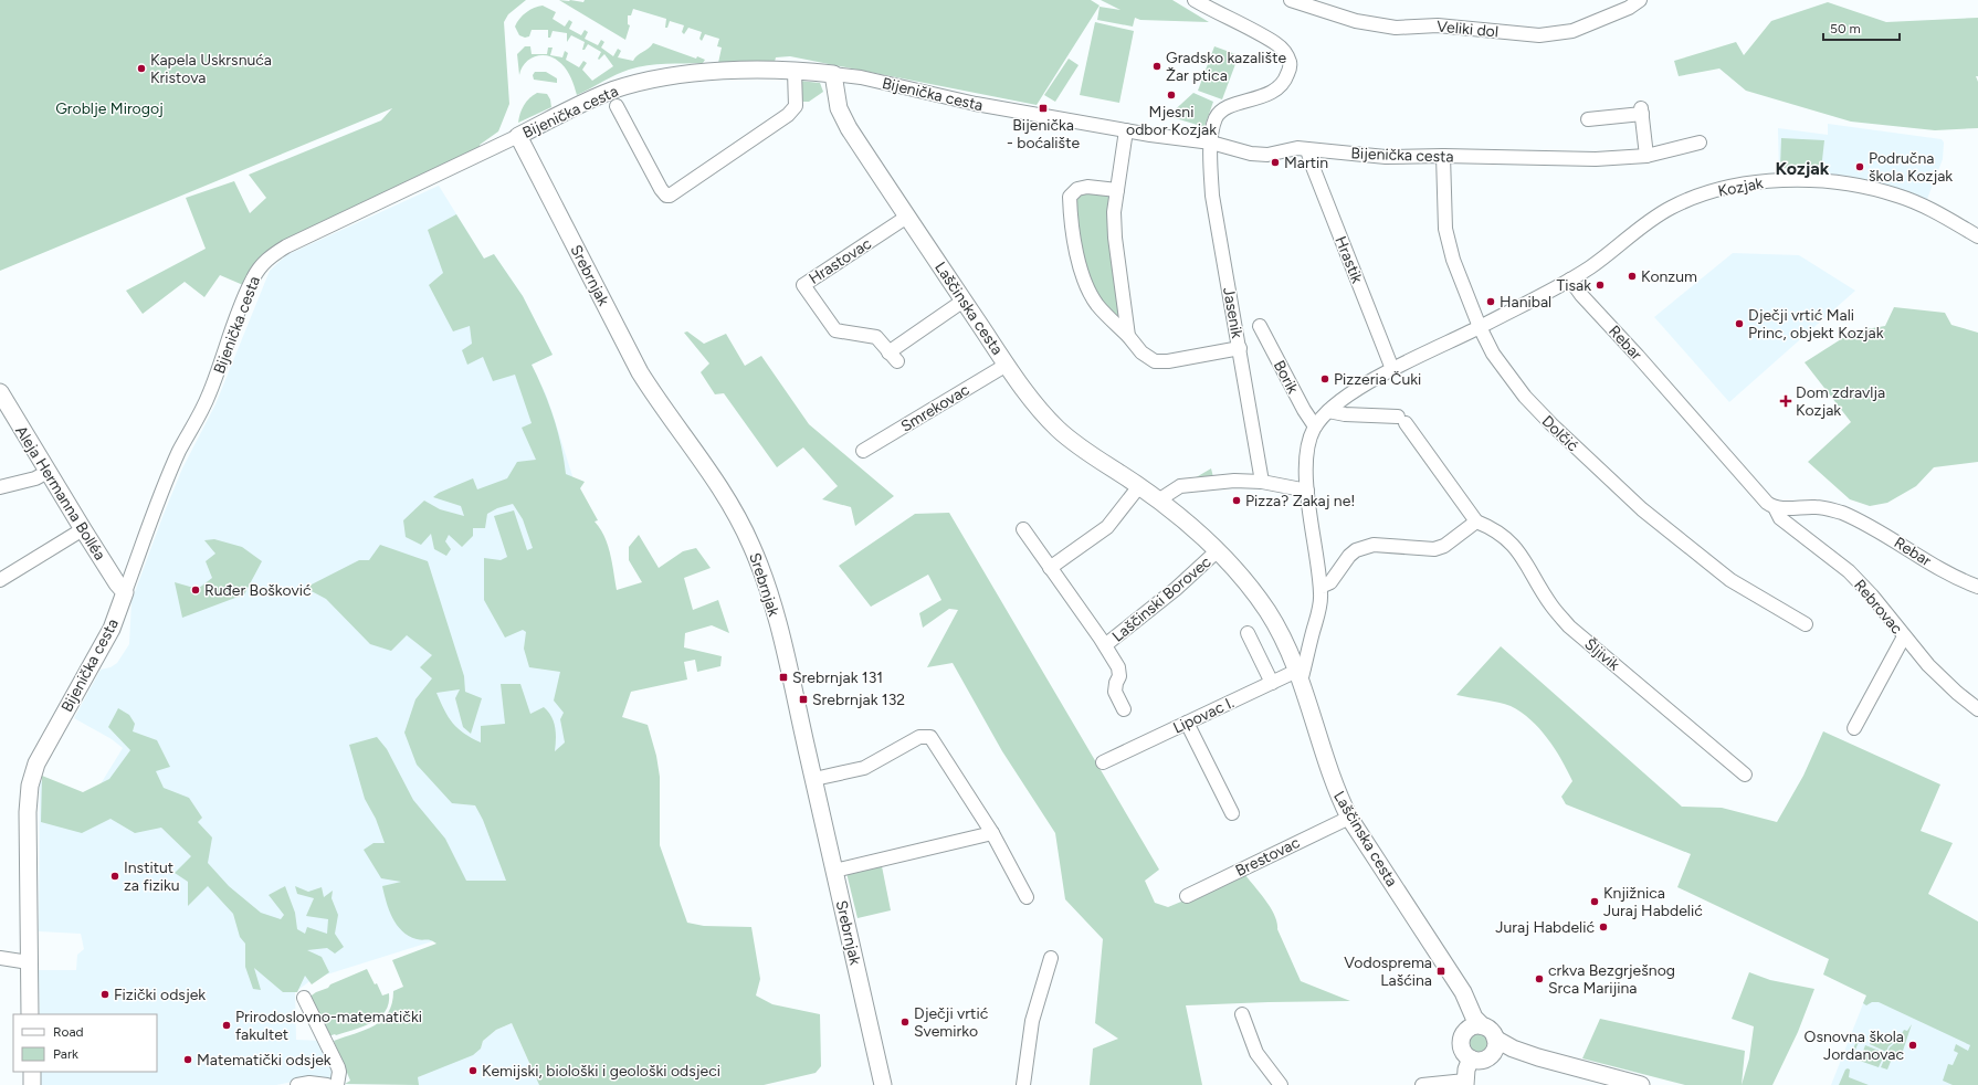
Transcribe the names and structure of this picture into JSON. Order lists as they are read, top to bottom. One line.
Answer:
{"streets":{"main road":["Bijenička cesta","Srebrnjak","Laščinska cesta","Aleja Hermanna Bolléa"],"street":["Veliki dol","Kozjak","Hrastik","Hrastovac","Jasenik","Rebar","Borik","Smrekovac","Dolčić","Laščinski Borovec","Rebrovac","Šljivik","Lipovac I.","Brestovac"]},"crossings":[["Bijenička cesta","Hrastik"],["Bijenička cesta","Srebrnjak"],["Bijenička cesta","Laščinska cesta"],["Bijenička cesta","Jasenik"],["Bijenička cesta","Dolčić"],["Bijenička cesta","Aleja Hermanna Bolléa"],["Kozjak","Rebar"],["Hrastovac","Laščinska cesta"],["Laščinska cesta","Smrekovac"],["Laščinska cesta","Laščinski Borovec"],["Laščinska cesta","Lipovac I."],["Laščinska cesta","Brestovac"],["Rebar","Rebrovac"]],"districts":["Kozjak"],"parks":["Groblje Mirogoj"],"places":{"other":["Gradsko kazalište Žar ptica","Kapela Uskrsnuća Kristova","Mjesni odbor Kozjak","Martin","Područna škola Kozjak","Konzum","Tisak","Hanibal","Dječji vrtić Mali Princ, objekt Kozjak","Pizzeria Čuki","Pizza? Zakaj ne!","Ruđer Bošković","Institut za fiziku","Knjižnica Juraj Habdelić","Juraj Habdelić","crkva Bezgrješnog Srca Marijina","Fizički odsjek","Dječji vrtić Svemirko","Prirodoslovno-matematički fakultet","Osnovna škola Jordanovac","Matematički odsjek","Kemijski, biološki i geološki odsjeci"],"transit":["Bijenička - boćalište","Srebrnjak 131","Srebrnjak 132","Vodosprema Lašćina"],"health":["Dom zdravlja Kozjak"]},"legend":["Road","Park"],"scale_bar":"50 m"}
